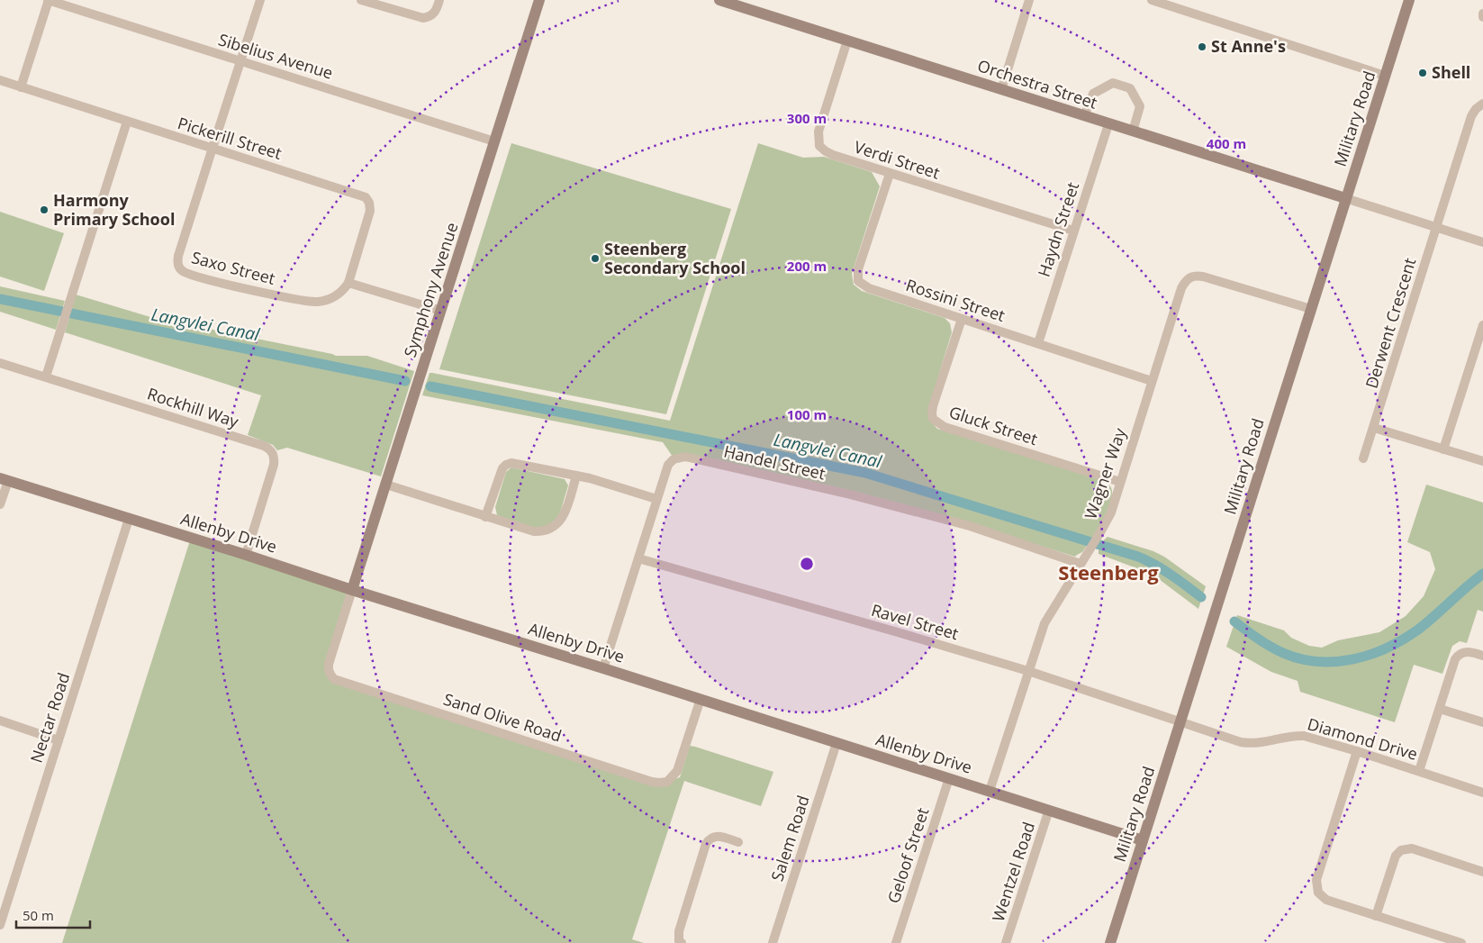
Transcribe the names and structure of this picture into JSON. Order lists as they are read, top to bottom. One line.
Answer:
{"streets":{"street":["Sibelius Avenue","Orchestra Street","Military Road","Pickerill Street","Verdi Street","Haydn Street","Saxo Street","Symphony Avenue","Rossini Street","Derwent Crescent","Rockhill Way","Gluck Street","Handel Street","Wagner Way","Allenby Drive","Ravel Street","Nectar Road","Sand Olive Road","Diamond Drive","Salem Road","Geloof Street","Wentzel Road"]},"crossings":[["Sibelius Avenue","Saxo Street"],["Sibelius Avenue","Symphony Avenue"],["Orchestra Street","Military Road"],["Orchestra Street","Verdi Street"],["Orchestra Street","Haydn Street"],["Military Road","Wagner Way"],["Military Road","Allenby Drive"],["Military Road","Ravel Street"],["Military Road","Diamond Drive"],["Pickerill Street","Saxo Street"],["Verdi Street","Haydn Street"],["Verdi Street","Rossini Street"],["Haydn Street","Rossini Street"],["Symphony Avenue","Allenby Drive"],["Symphony Avenue","Sand Olive Road"],["Rossini Street","Gluck Street"],["Rossini Street","Wagner Way"],["Rockhill Way","Allenby Drive"],["Gluck Street","Wagner Way"],["Handel Street","Wagner Way"],["Handel Street","Allenby Drive"],["Handel Street","Ravel Street"],["Wagner Way","Allenby Drive"],["Wagner Way","Ravel Street"],["Allenby Drive","Nectar Road"],["Allenby Drive","Sand Olive Road"],["Allenby Drive","Salem Road"],["Allenby Drive","Geloof Street"],["Allenby Drive","Wentzel Road"],["Ravel Street","Diamond Drive"]],"districts":["Steenberg"],"water":["Langvlei Canal"],"places":["St Anne's","Shell","Harmony Primary School","Steenberg Secondary School"],"scale_bar":"50 m","rings":["300 m","400 m","200 m","100 m"]}
